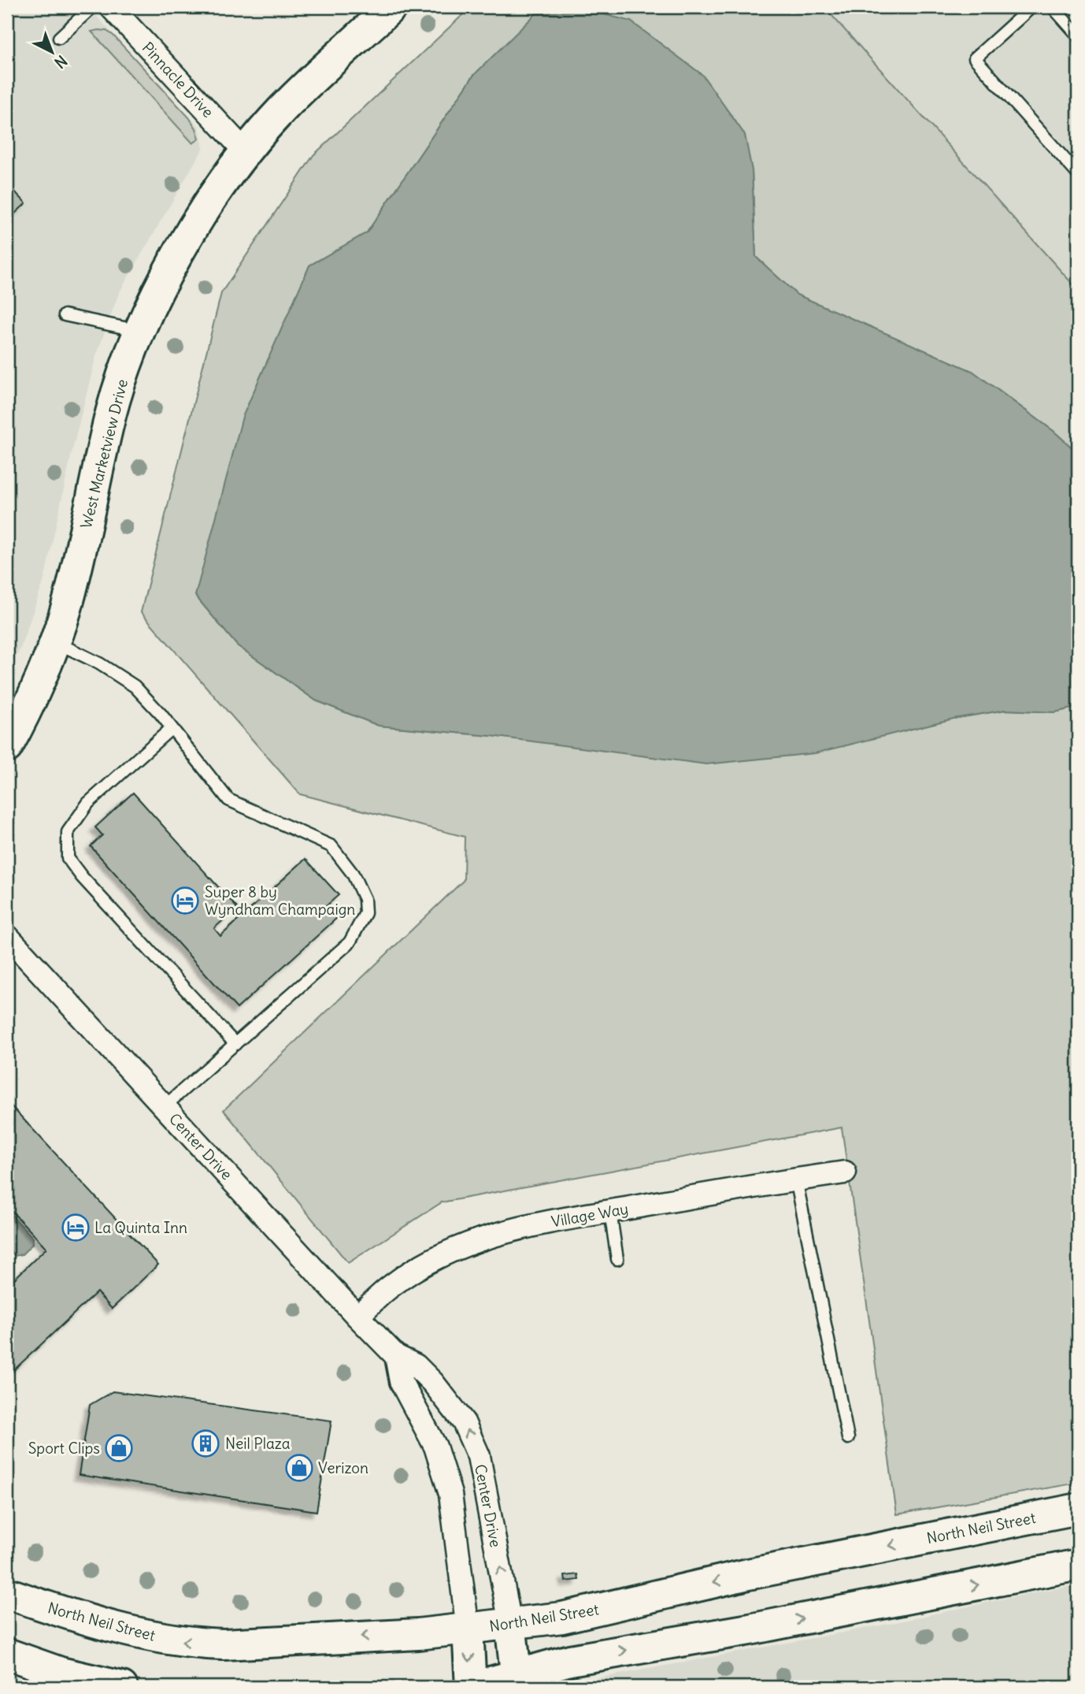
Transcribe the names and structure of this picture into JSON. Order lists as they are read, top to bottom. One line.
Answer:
{"streets":{"main road":["West Marketview Drive","Center Drive","North Neil Street"],"street":["Pinnacle Drive","Village Way"]},"crossings":[["Pinnacle Drive","West Marketview Drive"],["Center Drive","Village Way"],["Center Drive","North Neil Street"]],"places":{"hotel":["Super 8 by Wyndham Champaign","La Quinta Inn"],"building":["Neil Plaza"],"shop":["Sport Clips","Verizon"]},"north":"bottom right"}
